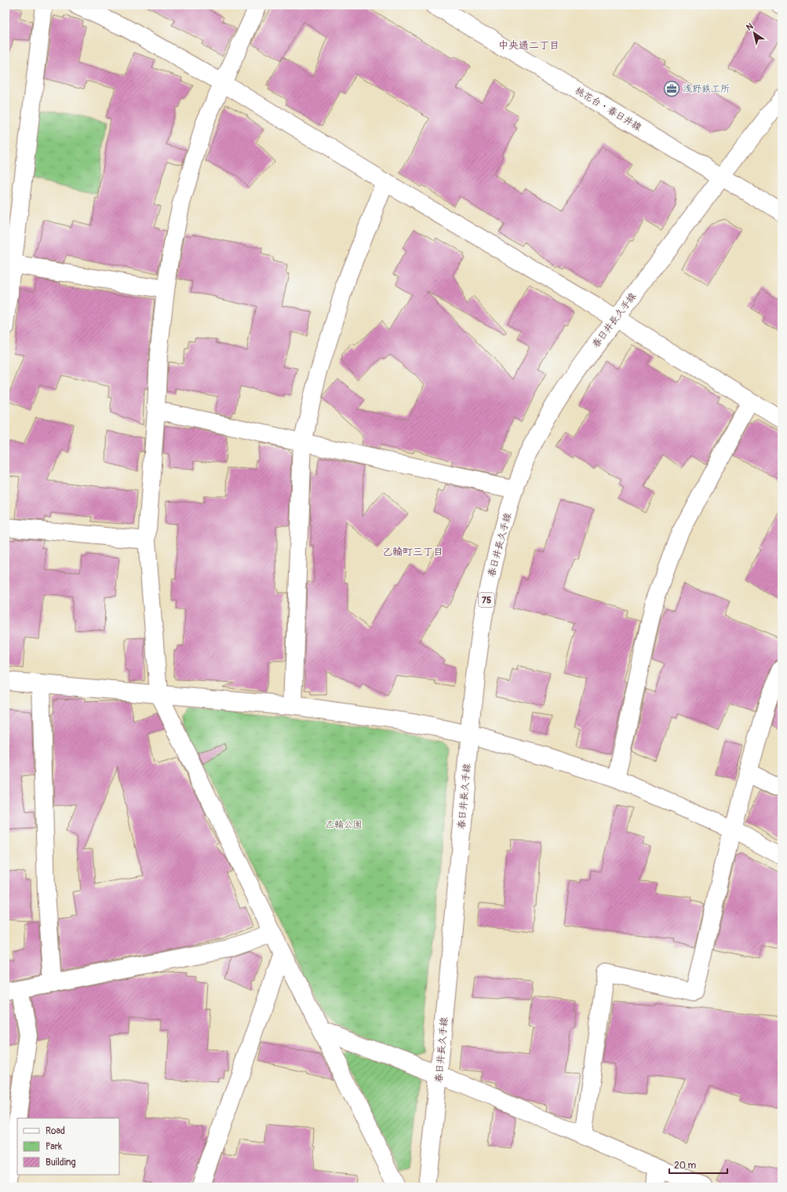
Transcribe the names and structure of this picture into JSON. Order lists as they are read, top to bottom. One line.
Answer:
{"streets":{"street":["桃花台・春日井線","春日井長久手線","75"]},"crossings":[["桃花台・春日井線","春日井長久手線"]],"districts":["中央通二丁目","乙輪町三丁目"],"parks":["乙輪公園"],"places":{"office":["浅野鉄工所"]},"legend":["Road","Park","Building"],"scale_bar":"20 m","north":"top left"}
